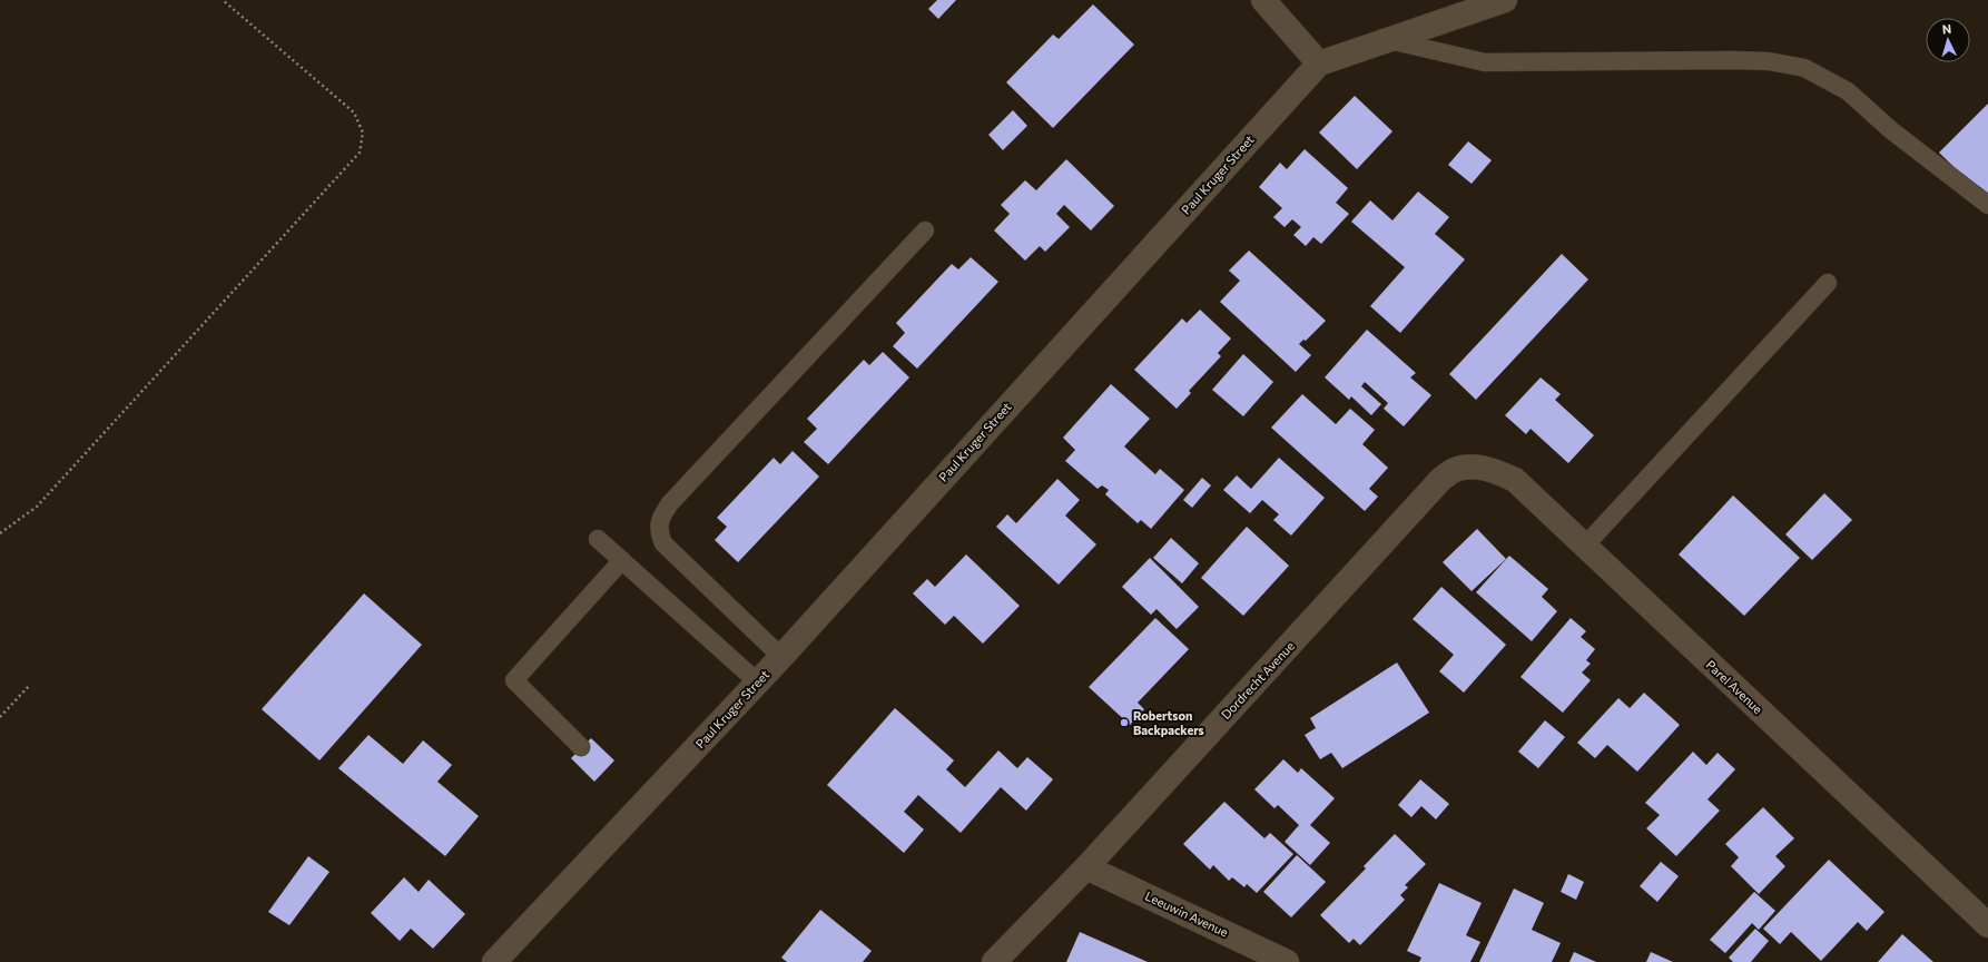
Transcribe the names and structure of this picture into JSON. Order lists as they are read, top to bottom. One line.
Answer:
{"streets":{"street":["Paul Kruger Street","Dordrecht Avenue","Parel Avenue","Leeuwin Avenue"]},"crossings":[["Dordrecht Avenue","Parel Avenue"],["Dordrecht Avenue","Leeuwin Avenue"]],"places":["Robertson Backpackers"],"north":"top"}
